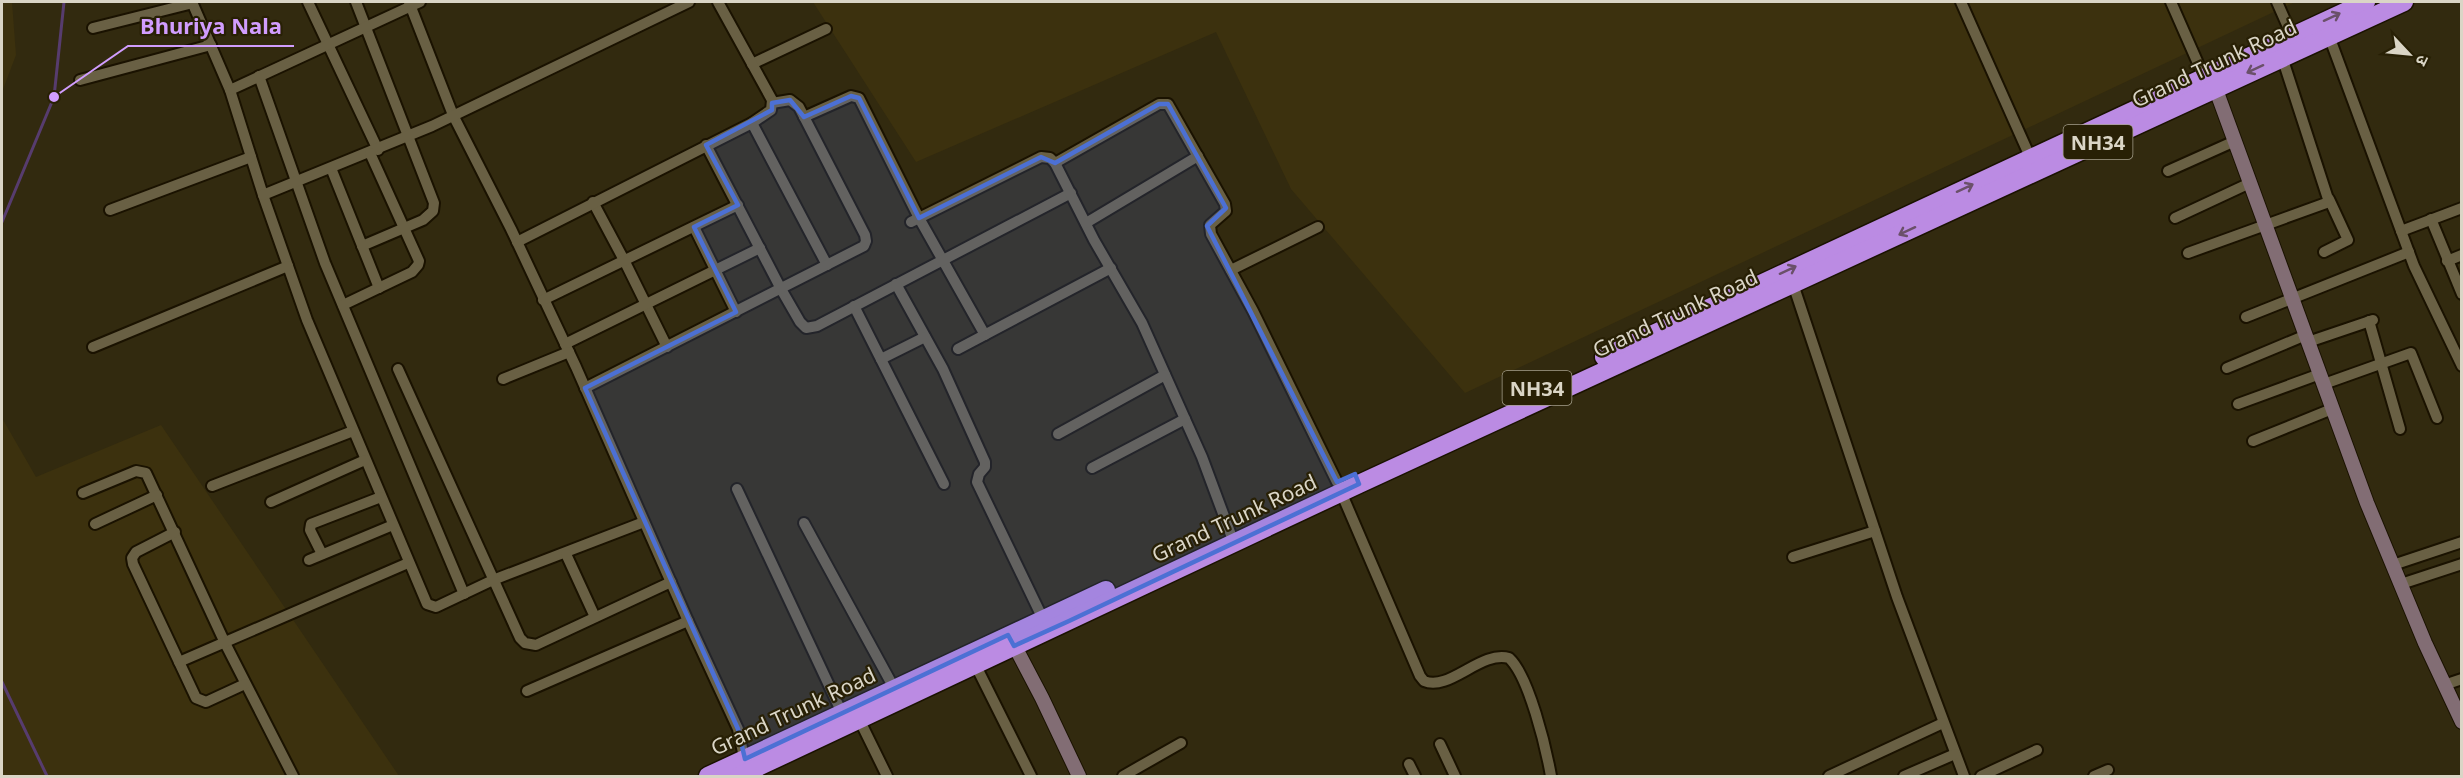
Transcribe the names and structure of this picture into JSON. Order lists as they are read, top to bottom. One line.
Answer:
{"streets":{"highway":["Grand Trunk Road","NH34"]},"places":["Bhuriya Nala"],"north":"bottom right"}
